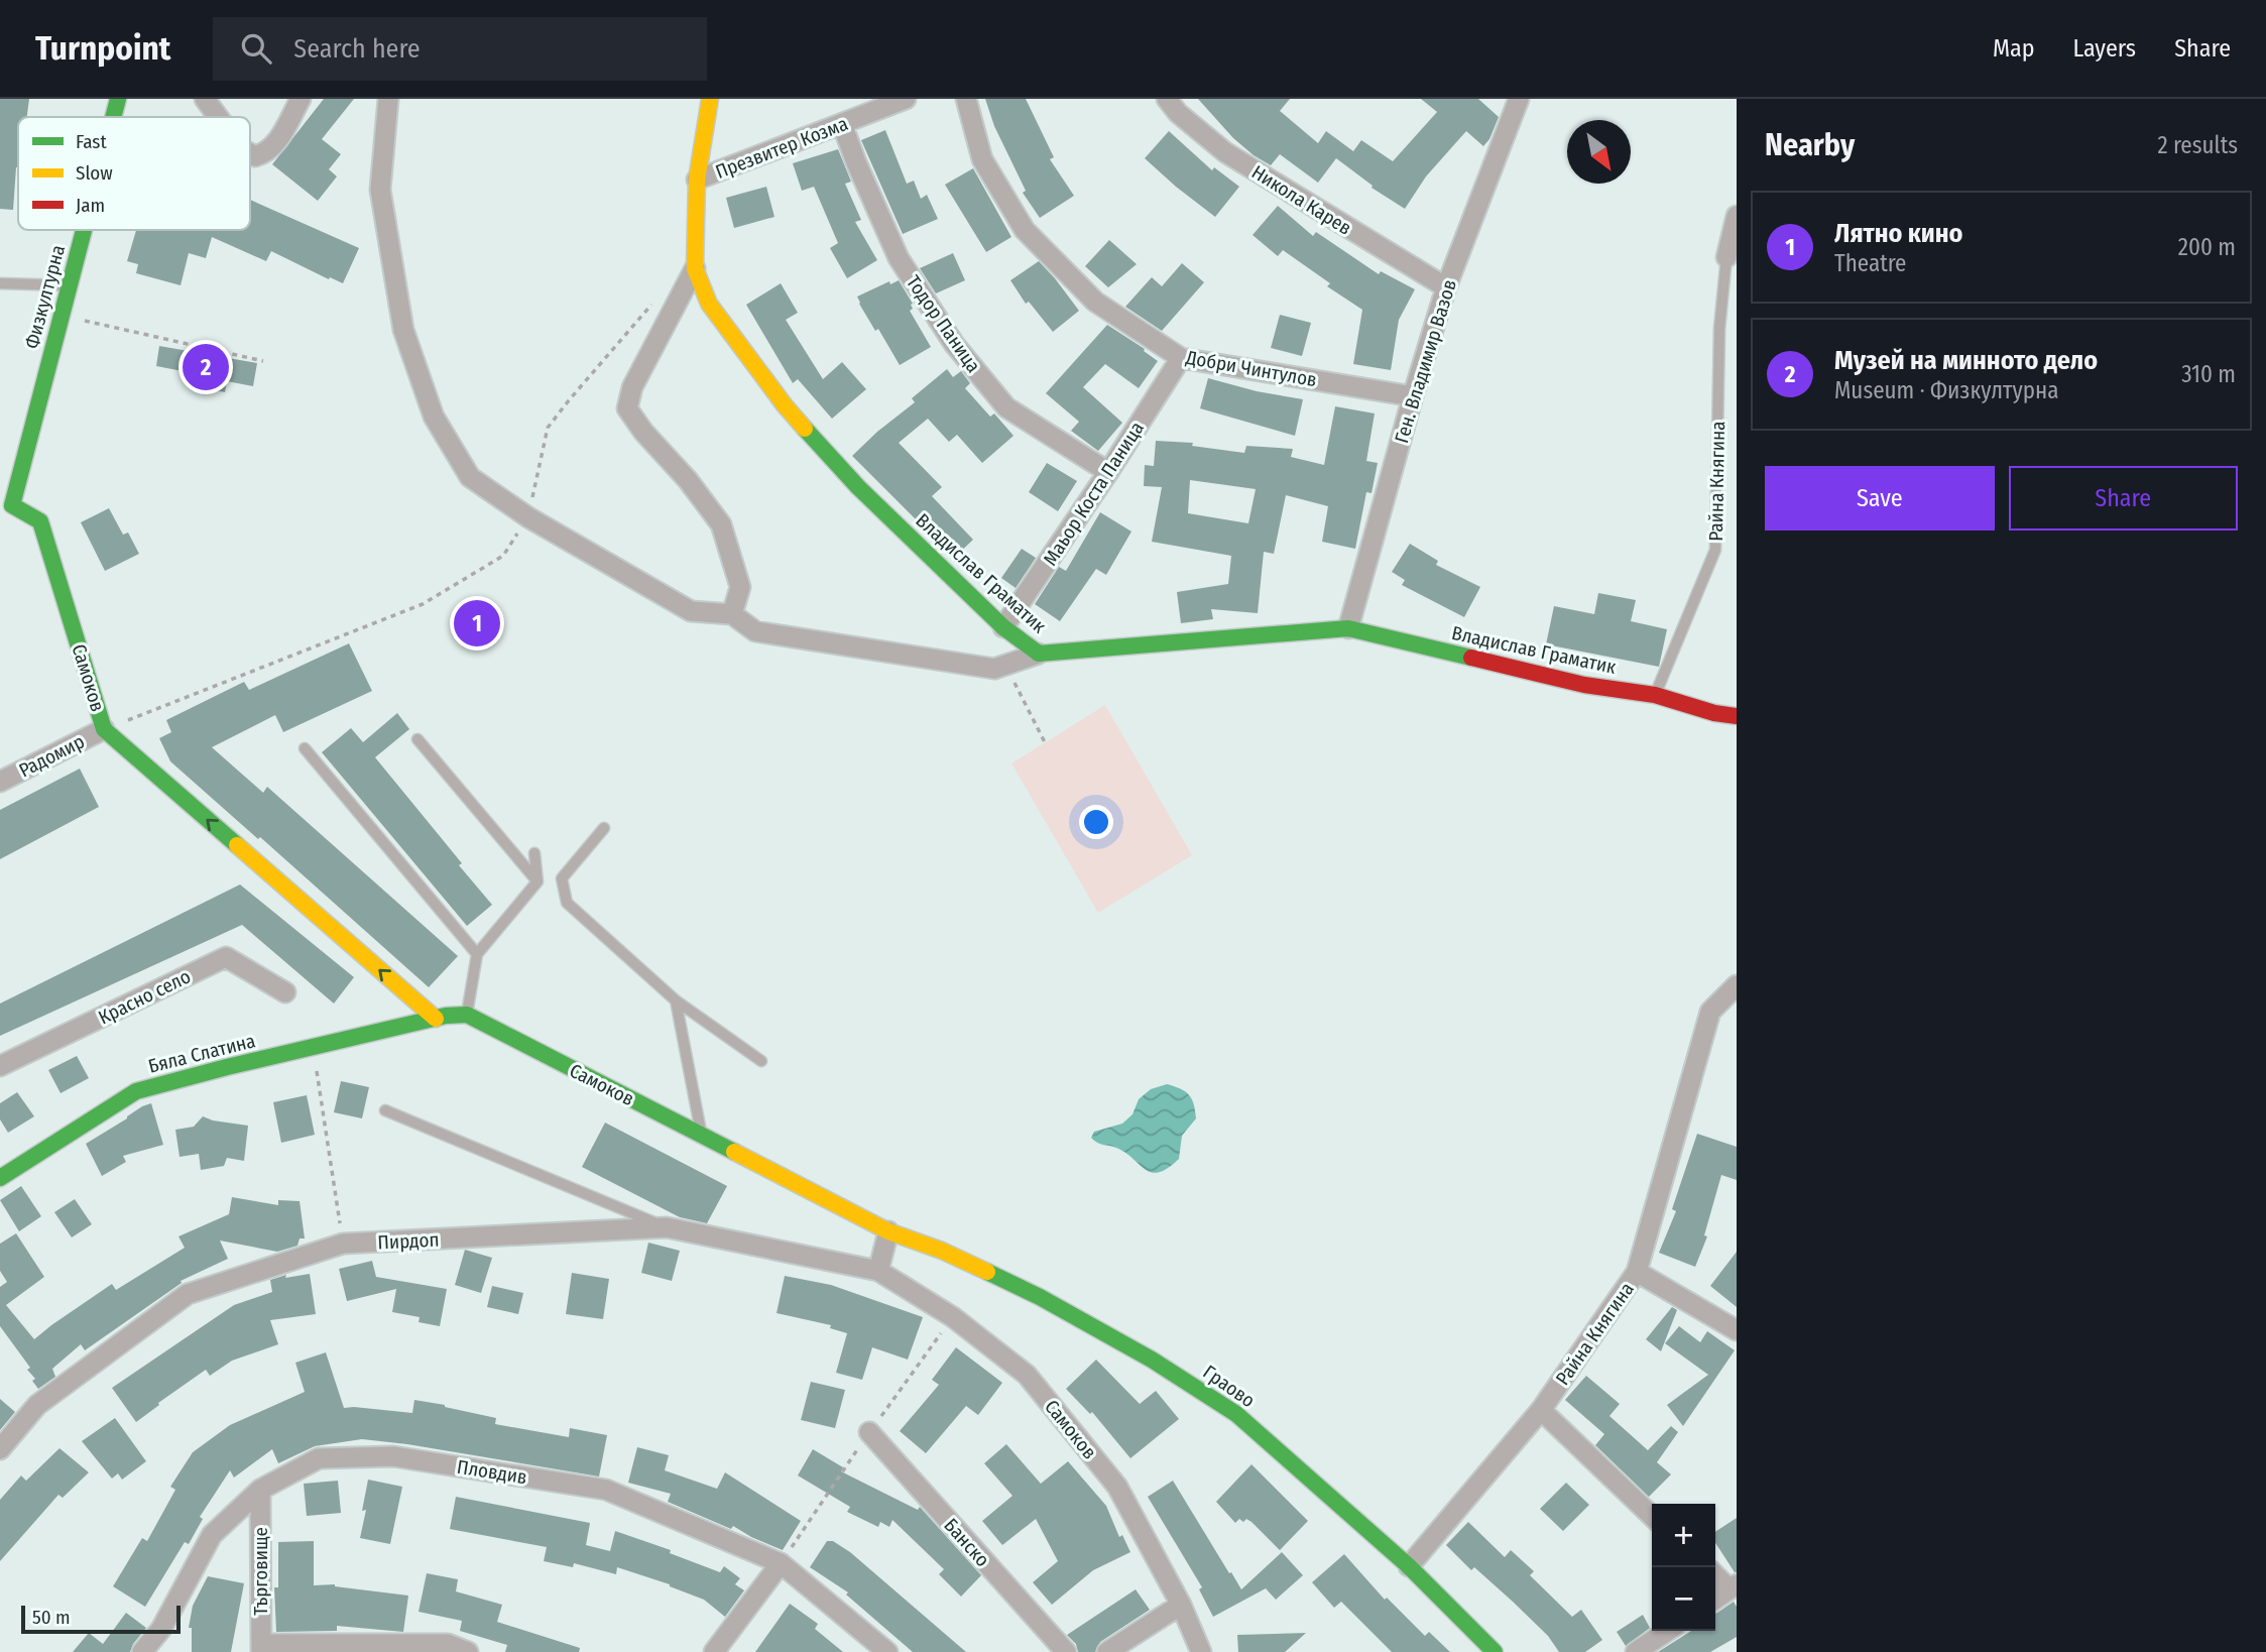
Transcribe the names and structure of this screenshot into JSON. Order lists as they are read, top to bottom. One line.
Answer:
{"streets":{"street":["Презвитер Козма","Никола Карев","Физкултурна","Тодор Паница","Ген. Владимир Вазов","Добри Чинтулов","Райна Княгина","Маьор Коста Паница","Владислав Граматик","Самоков","Радомир","Красно село","Бяла Слатина","Пирдоп","Граово","Пловдив","Банско","Търговище"]},"crossings":[["Презвитер Козма","Тодор Паница"],["Презвитер Козма","Владислав Граматик"],["Никола Карев","Ген. Владимир Вазов"],["Физкултурна","Самоков"],["Тодор Паница","Маьор Коста Паница"],["Ген. Владимир Вазов","Добри Чинтулов"],["Ген. Владимир Вазов","Владислав Граматик"],["Добри Чинтулов","Маьор Коста Паница"],["Райна Княгина","Владислав Граматик"],["Райна Княгина","Граово"],["Маьор Коста Паница","Владислав Граматик"],["Самоков","Радомир"],["Самоков","Бяла Слатина"],["Самоков","Пирдоп"],["Самоков","Граово"],["Пловдив","Търговище"]],"legend":["Fast","Slow","Jam"],"scale_bar":"50 m","north":"bottom right","page":{"header":"Turnpoint","search":"Search here","nav":["Map","Layers","Share"],"heading":["Nearby","2 results"],"list":[{"mark":"1","name":"Лятно кино","note":"Theatre","value":"200 m"},{"mark":"2","name":"Музей на минното дело","note":"Museum · Физкултурна","value":"310 m"}],"pins":["2","1"],"buttons":["Save","Share"],"map_buttons":["+","−"],"scale":"50 m"}}
